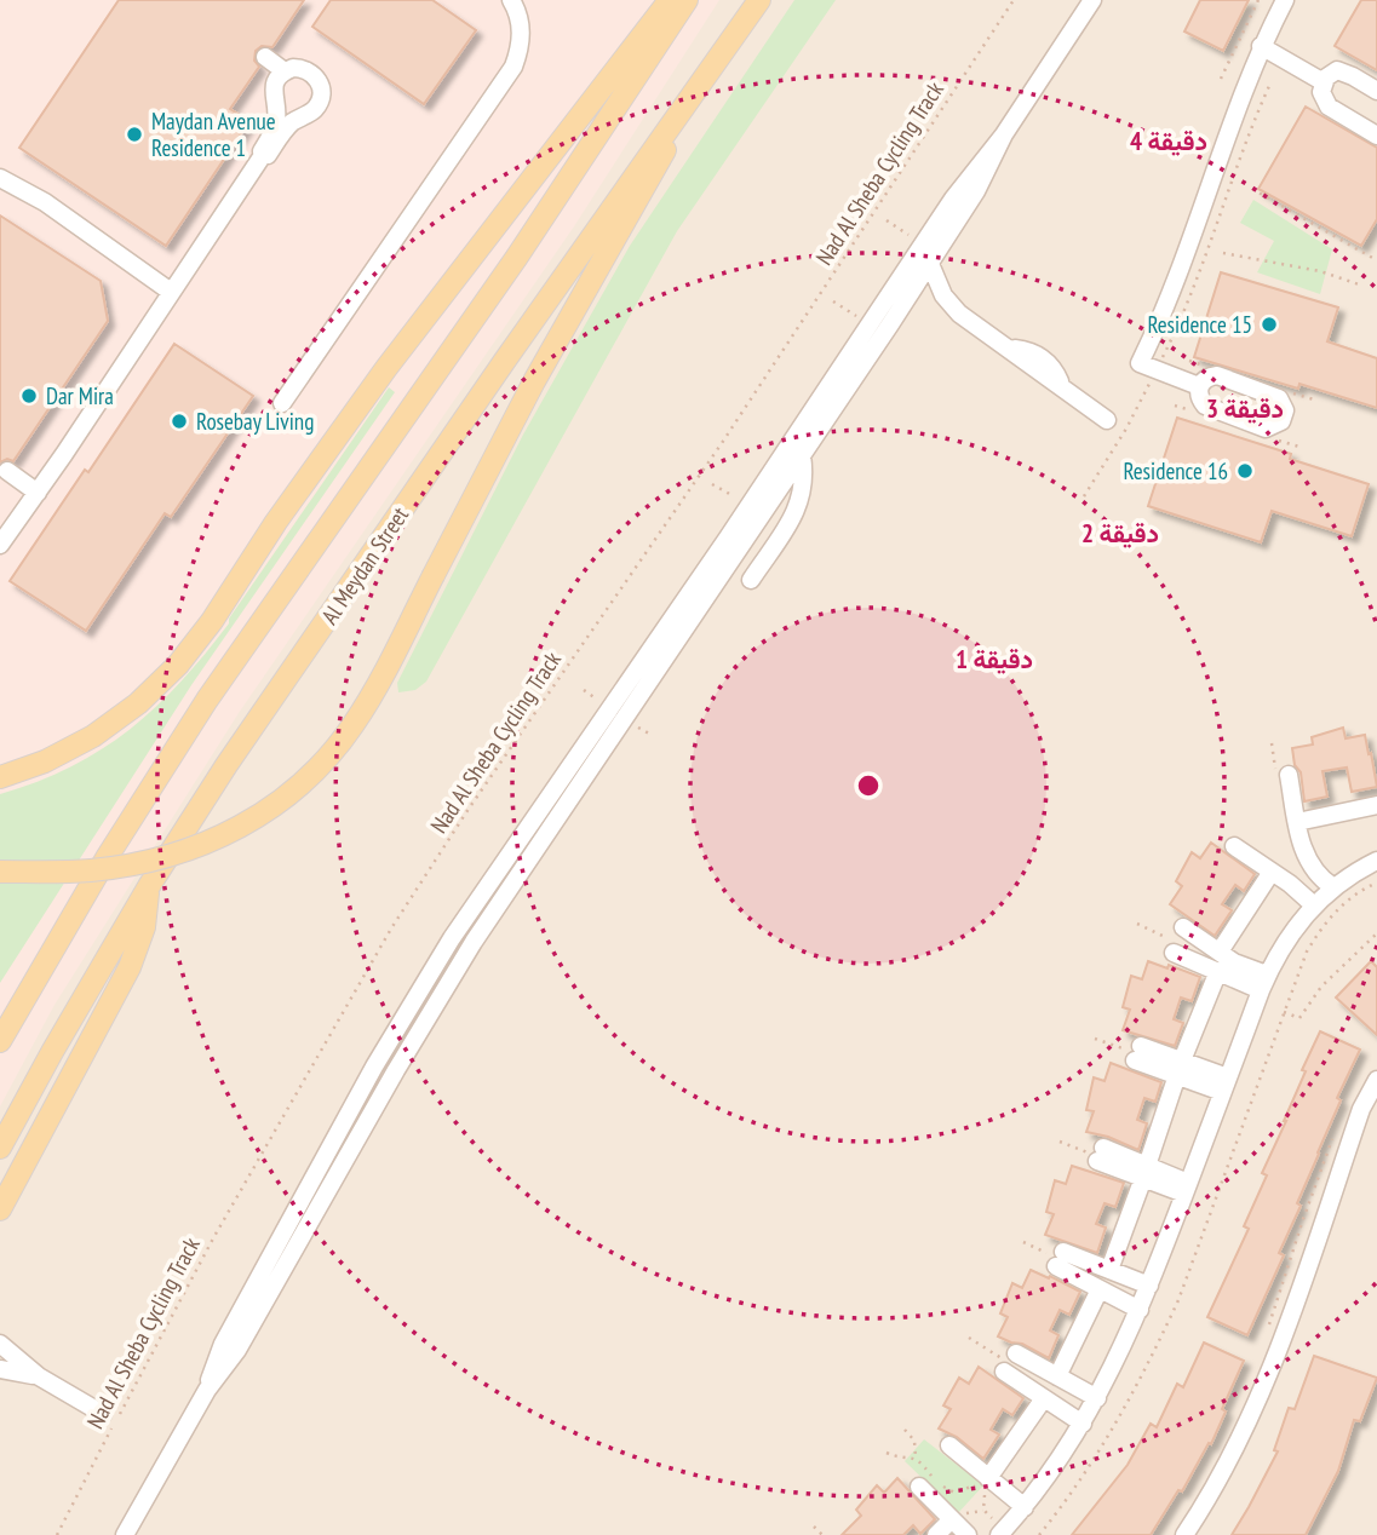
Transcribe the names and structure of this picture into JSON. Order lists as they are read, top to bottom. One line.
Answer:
{"streets":{"main road":["Al Meydan Street"],"path":["Nad Al Sheba Cycling Track"]},"places":["Maydan Avenue Residence 1","Residence 15","Dar Mira","Rosebay Living","Residence 16"],"rings":["4 دقيقة","3 دقيقة","2 دقيقة","1 دقيقة"]}
